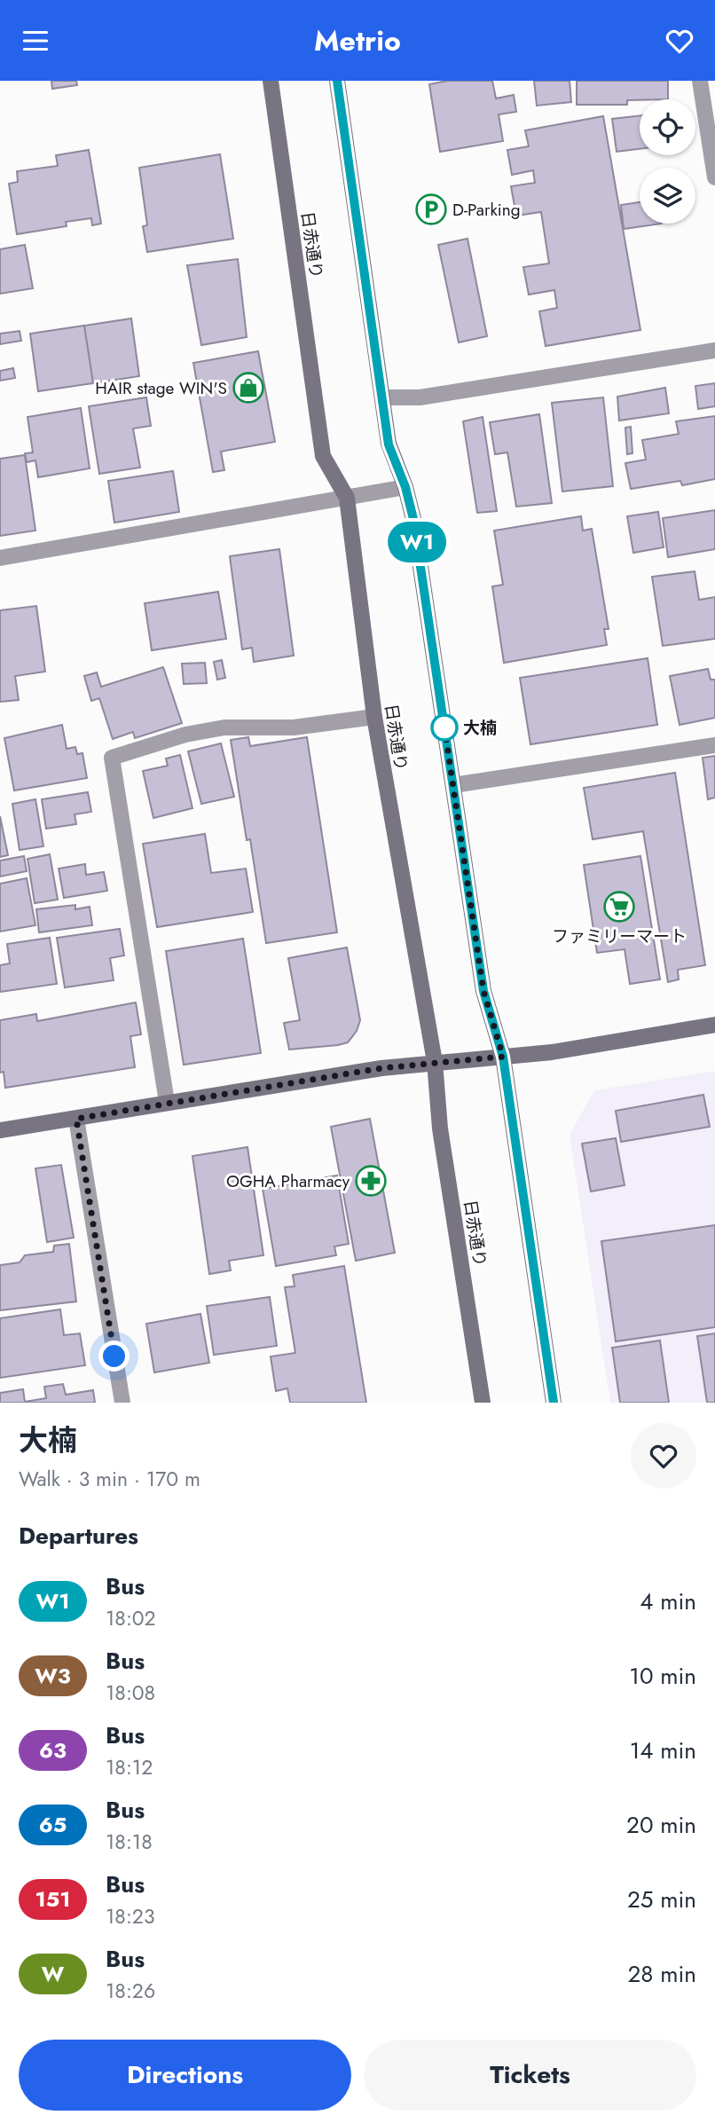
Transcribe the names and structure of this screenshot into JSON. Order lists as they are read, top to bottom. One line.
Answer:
{"streets":{"main road":["日赤通り"]},"places":{"parking":["D-Parking"],"shop":["HAIR stage WIN'S"],"other":["大楠"],"supermarket":["ファミリーマート"],"pharmacy":["OGHA Pharmacy"]},"lines":["bus line W1"],"page":{"header":"Metrio","on_map":"W1","heading":[["大楠","Walk · 3 min · 170 m"],"Departures"],"list":[{"mark":"W1","name":"Bus","note":"18:02","value":"4 min"},{"mark":"W3","name":"Bus","note":"18:08","value":"10 min"},{"mark":"63","name":"Bus","note":"18:12","value":"14 min"},{"mark":"65","name":"Bus","note":"18:18","value":"20 min"},{"mark":"151","name":"Bus","note":"18:23","value":"25 min"},{"mark":"W","name":"Bus","note":"18:26","value":"28 min"}],"buttons":["Directions","Tickets"]}}
